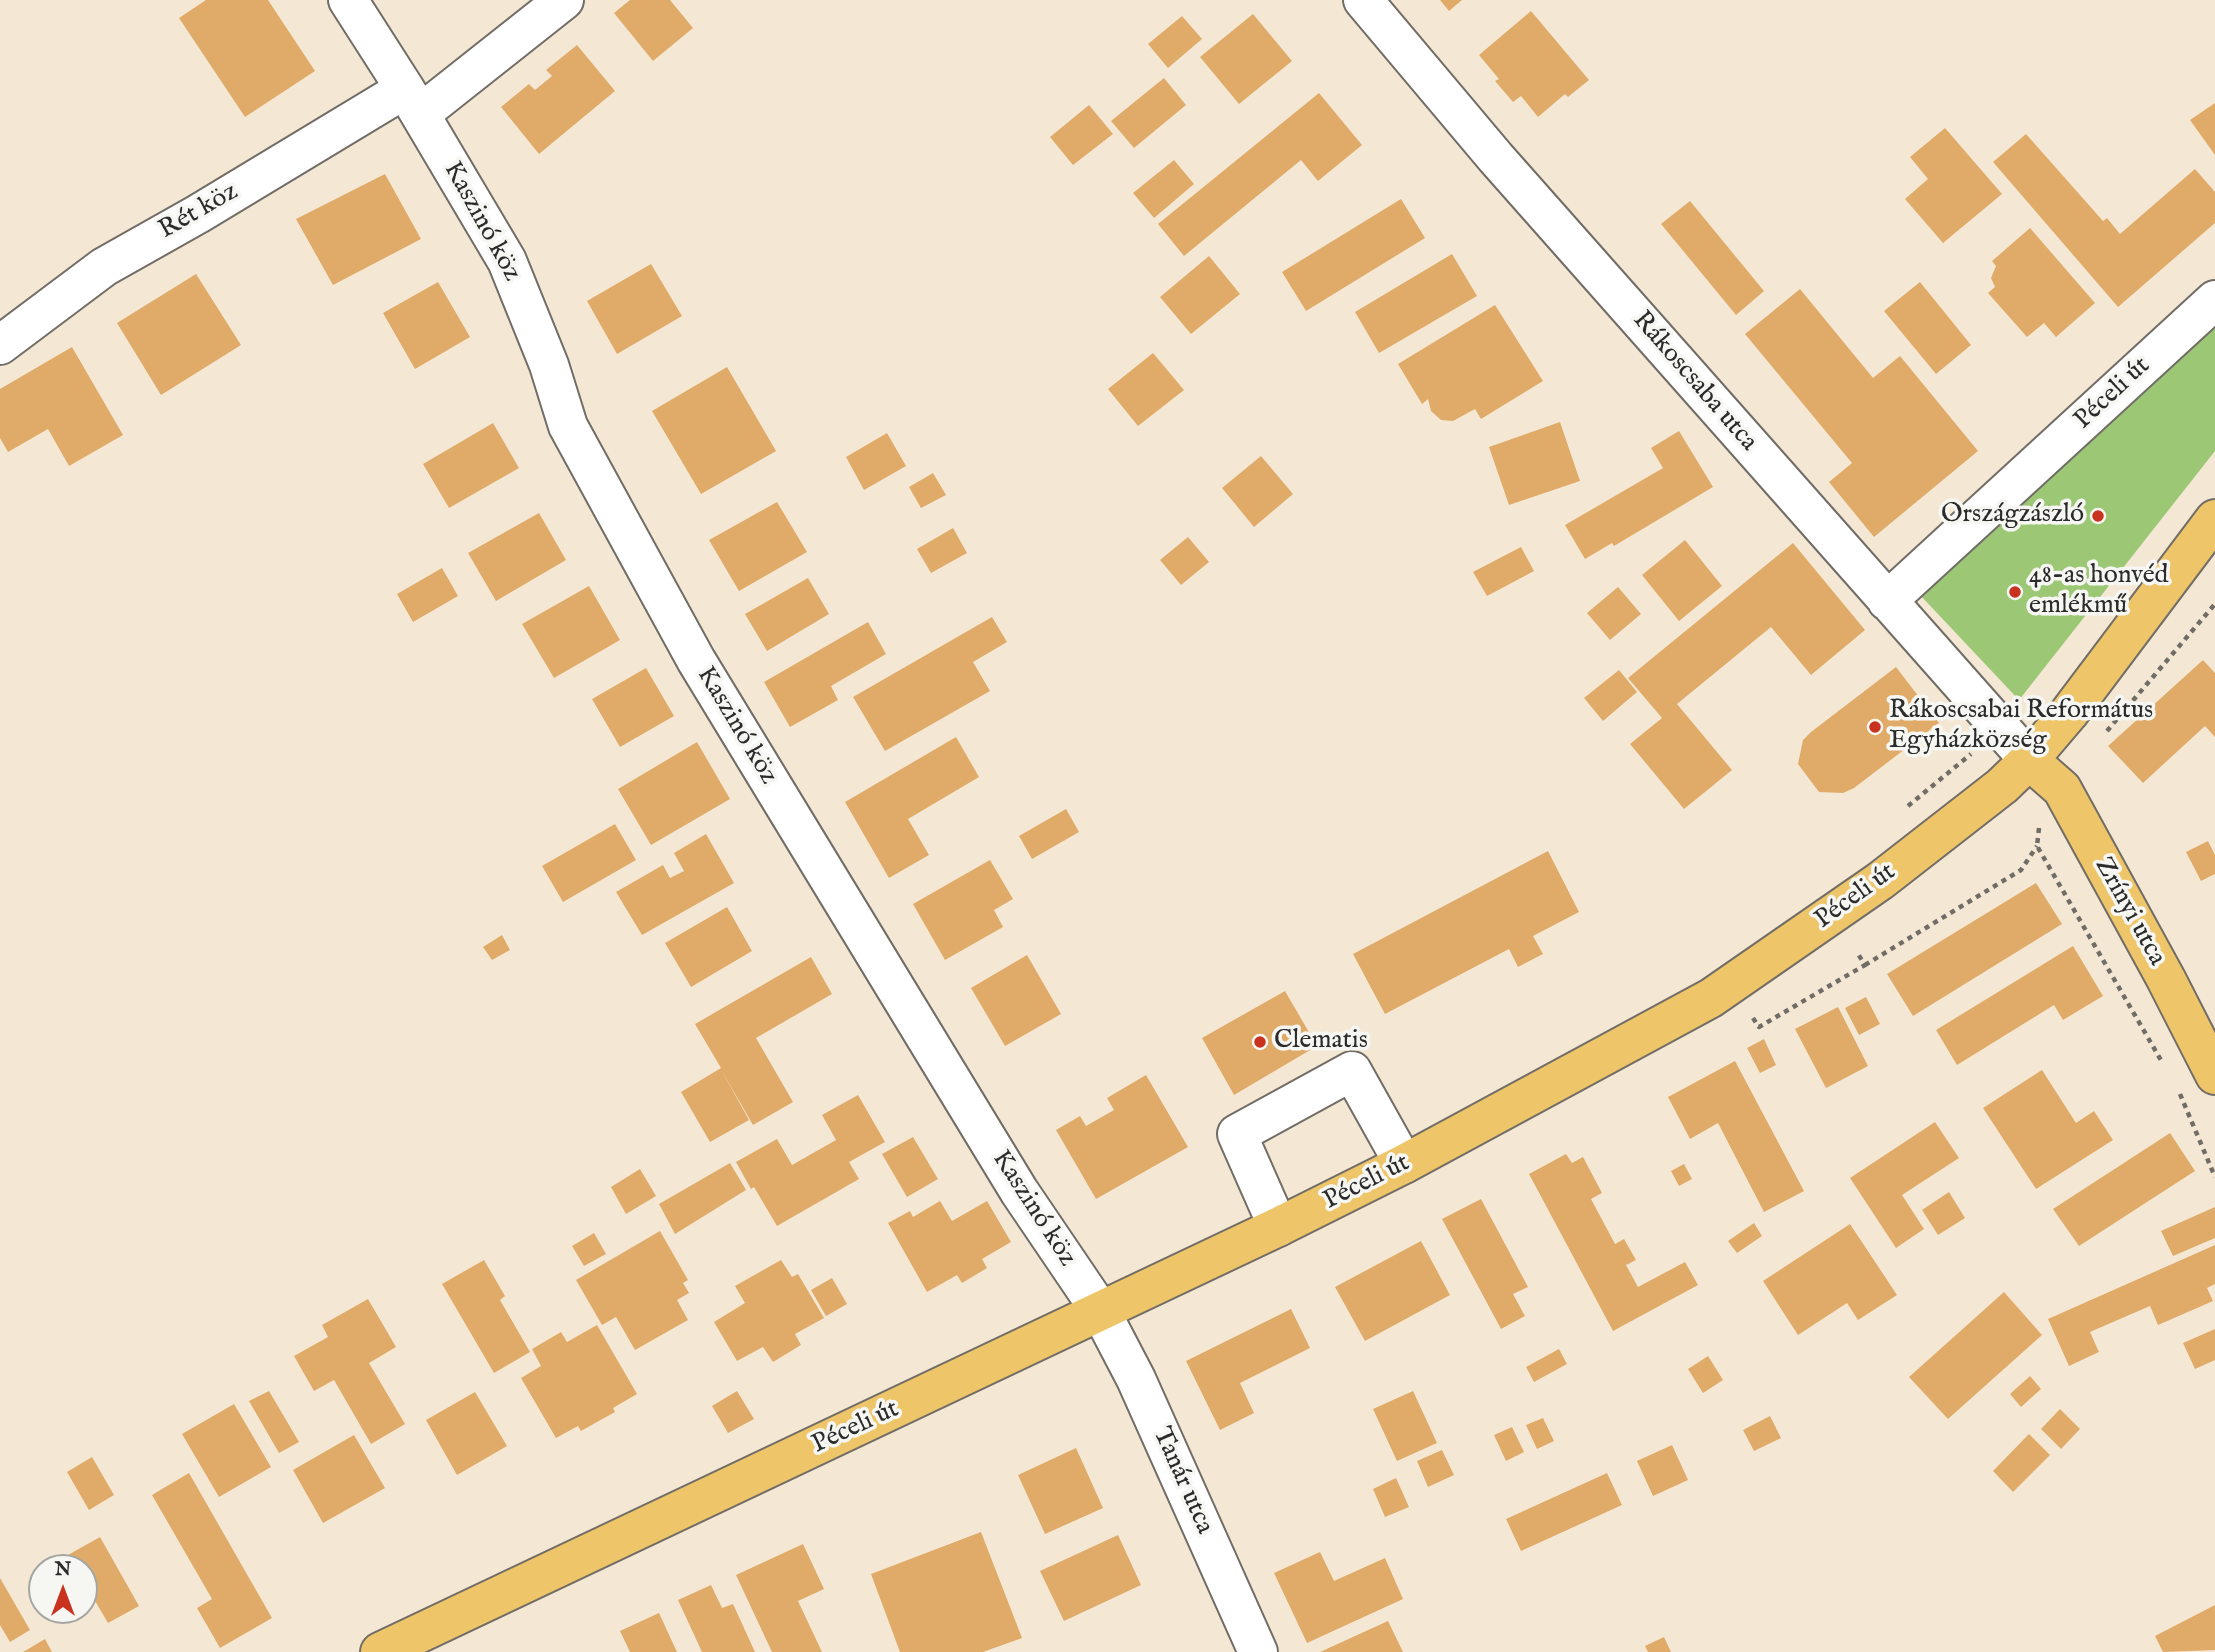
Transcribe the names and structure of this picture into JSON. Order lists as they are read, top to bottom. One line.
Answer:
{"streets":{"main road":["Péceli út","Zrínyi utca"],"street":["Rét köz","Kaszinó köz","Rákoscsaba utca","Tanár utca"]},"crossings":[["Rét köz","Kaszinó köz"],["Kaszinó köz","Péceli út"],["Kaszinó köz","Tanár utca"],["Rákoscsaba utca","Péceli út"],["Rákoscsaba utca","Zrínyi utca"],["Péceli út","Zrínyi utca"],["Péceli út","Tanár utca"]],"places":["Országzászló","48-as honvéd emlékmű","Rákoscsabai Református Egyházközség","Clematis"],"north":"top"}
